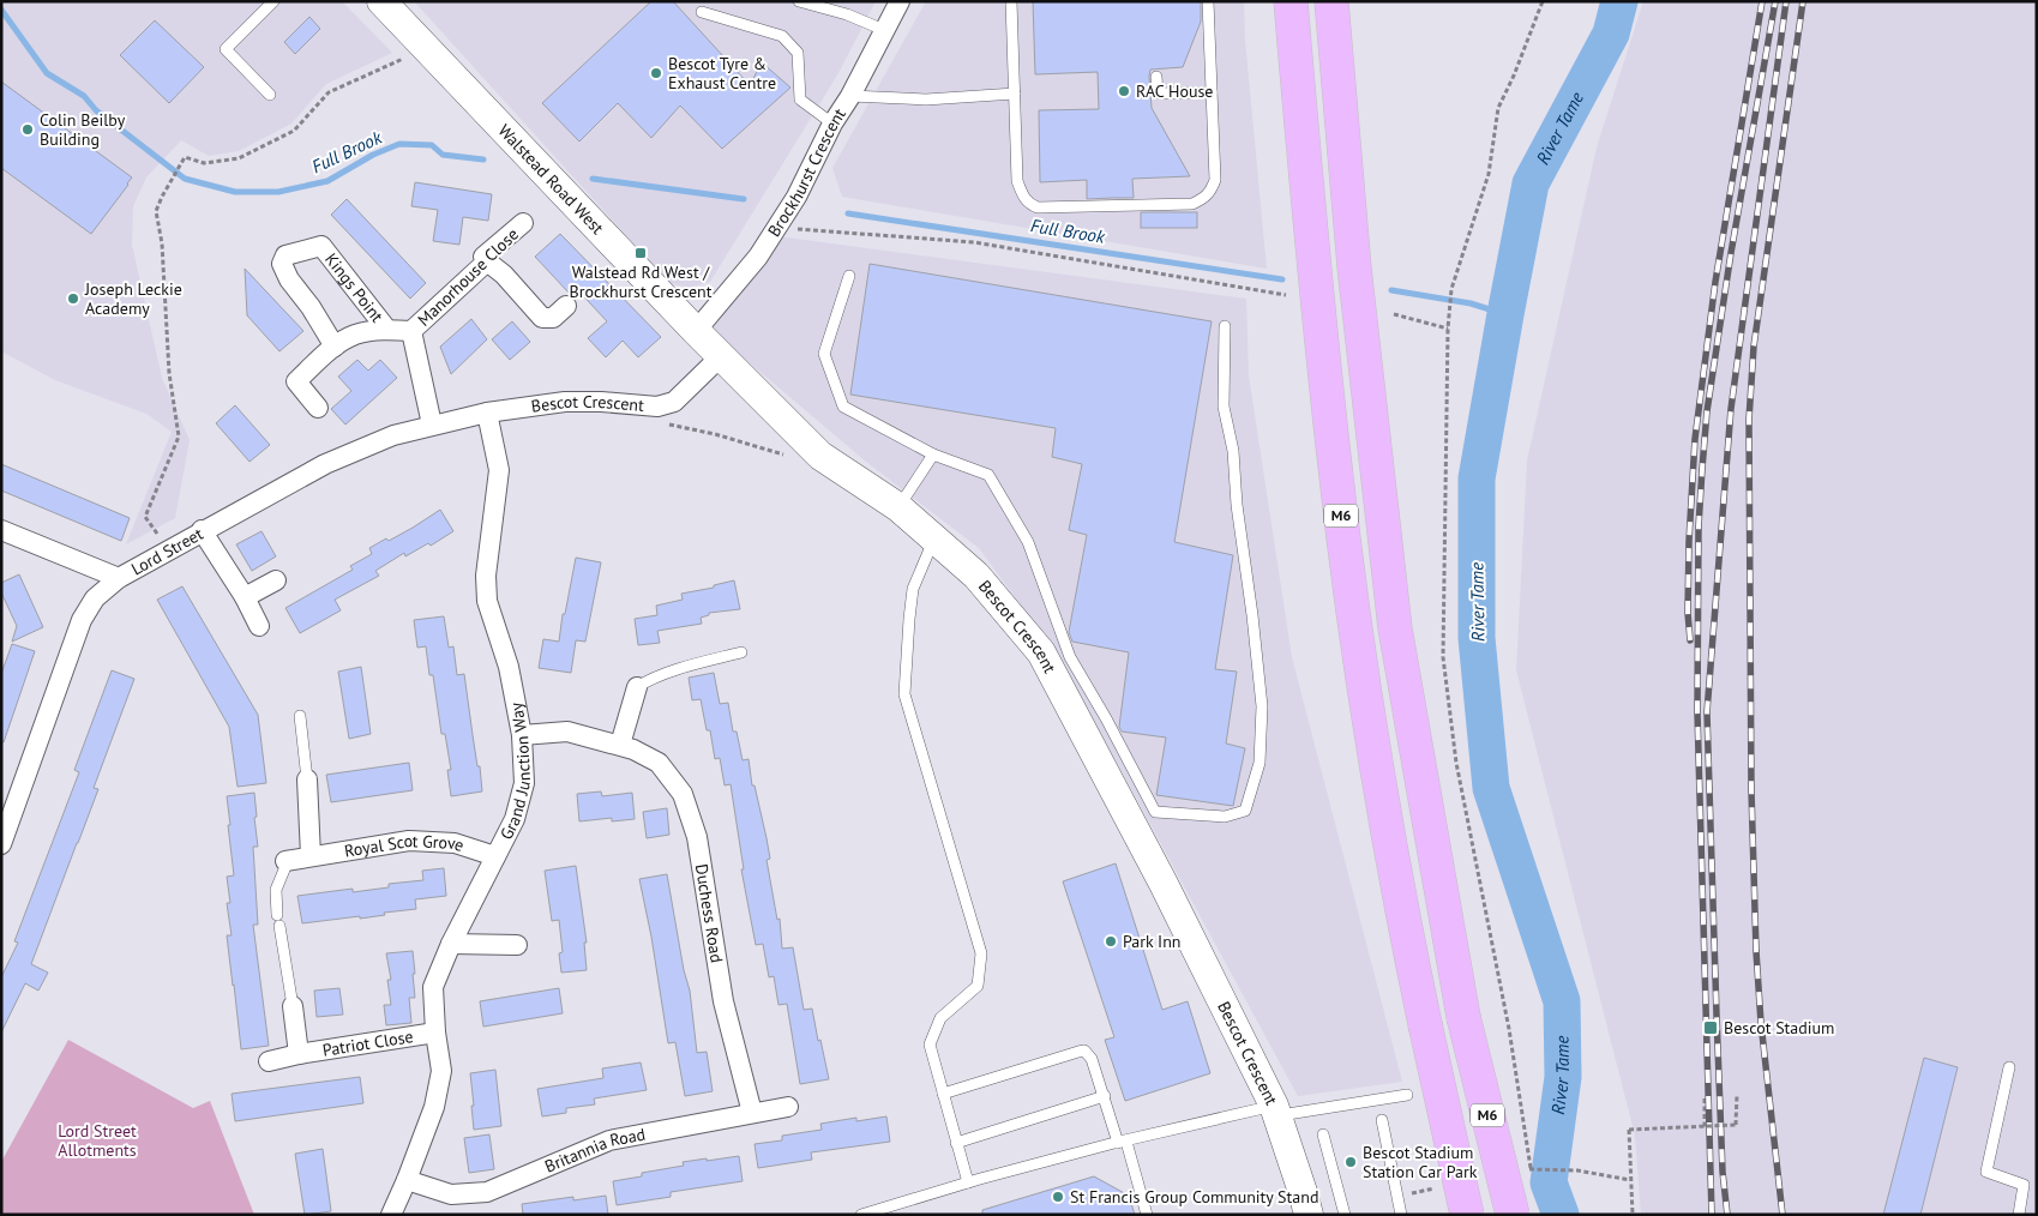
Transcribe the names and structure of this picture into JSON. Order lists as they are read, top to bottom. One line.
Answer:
{"streets":{"highway":["M6"],"street":["Brockhurst Crescent","Walstead Road West","Manorhouse Close","Kings Point","Bescot Crescent","Lord Street","Grand Junction Way","Royal Scot Grove","Duchess Road","Patriot Close","Britannia Road"]},"crossings":[["Brockhurst Crescent","Walstead Road West"],["Walstead Road West","Bescot Crescent"],["Manorhouse Close","Kings Point"],["Bescot Crescent","Lord Street"],["Bescot Crescent","Grand Junction Way"],["Lord Street","Grand Junction Way"],["Grand Junction Way","Royal Scot Grove"],["Grand Junction Way","Duchess Road"],["Grand Junction Way","Patriot Close"],["Grand Junction Way","Britannia Road"],["Duchess Road","Britannia Road"]],"water":["River Tame","Full Brook"],"parks":["Lord Street Allotments"],"places":{"other":["Bescot Tyre & Exhaust Centre","RAC House","Colin Beilby Building","Joseph Leckie Academy","Park Inn","Bescot Stadium Station Car Park","St Francis Group Community Stand"],"transit":["Walstead Rd West / Brockhurst Crescent","Bescot Stadium"]}}
